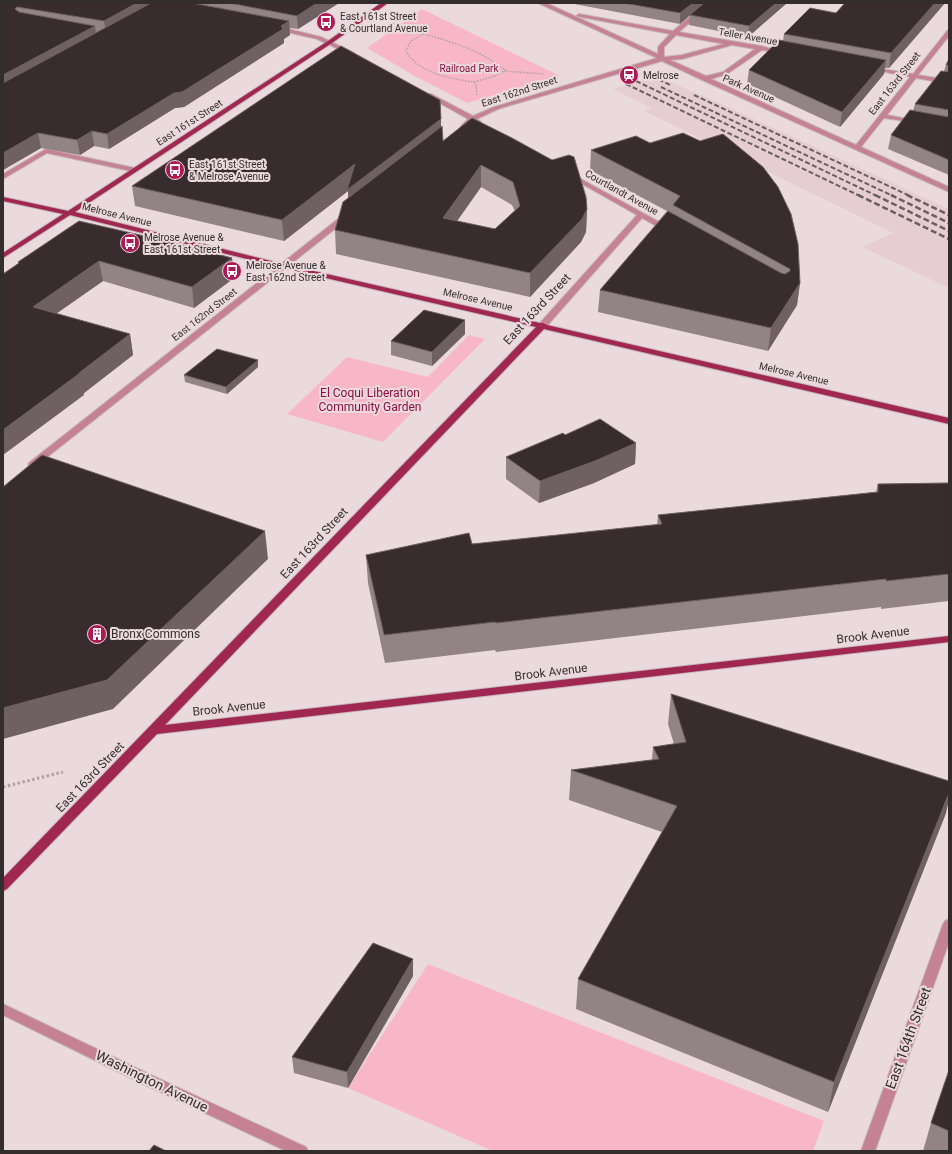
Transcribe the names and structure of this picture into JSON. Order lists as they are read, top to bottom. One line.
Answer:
{"streets":{"main road":["East 163rd Street","East 161st Street","Melrose Avenue","Brook Avenue"],"street":["Teller Avenue","Park Avenue","East 162nd Street","Courtlandt Avenue","East 164th Street","Washington Avenue"]},"crossings":[["Teller Avenue","Park Avenue"],["Teller Avenue","East 162nd Street"],["East 163rd Street","Park Avenue"],["East 163rd Street","Courtlandt Avenue"],["East 163rd Street","Melrose Avenue"],["East 163rd Street","Brook Avenue"],["Park Avenue","East 162nd Street"],["East 162nd Street","Melrose Avenue"],["East 161st Street","Melrose Avenue"]],"parks":["Railroad Park","El Coqui Liberation Community Garden"],"places":{"bus stop":["East 161st Street & Courtland Avenue","East 161st Street & Melrose Avenue","Melrose Avenue & East 161st Street","Melrose Avenue & East 162nd Street"],"station":["Melrose"],"building":["Bronx Commons"]}}
